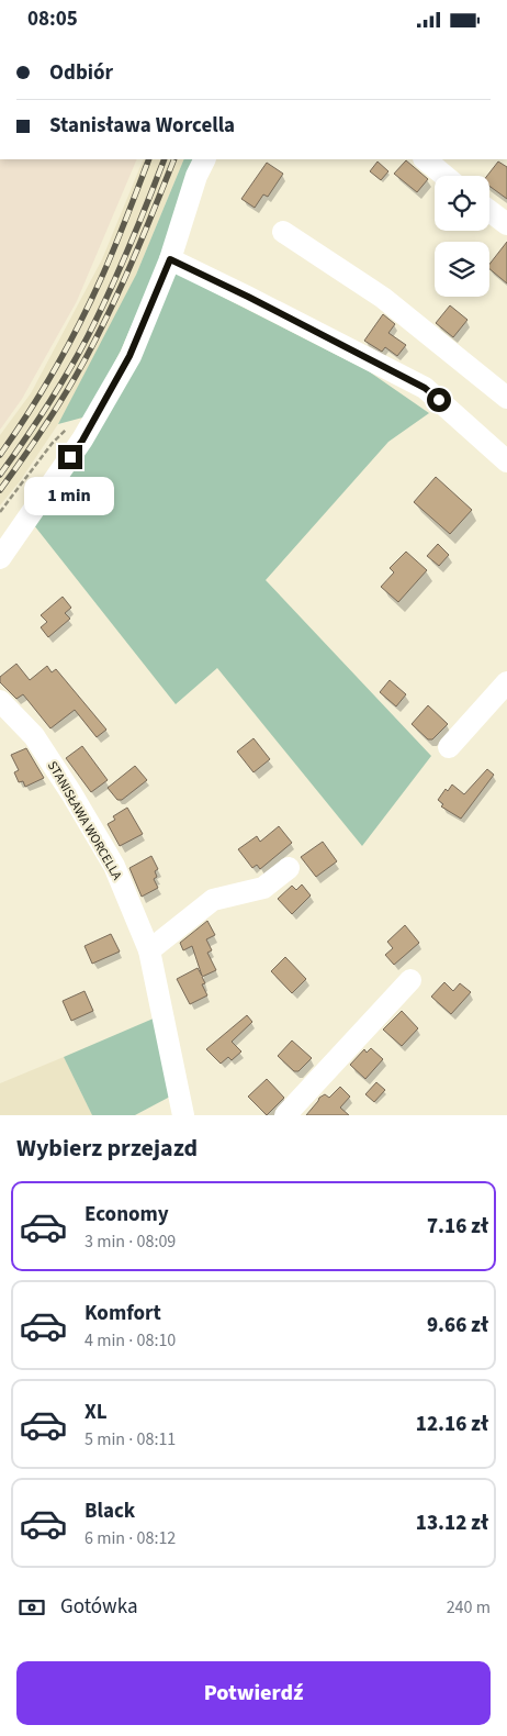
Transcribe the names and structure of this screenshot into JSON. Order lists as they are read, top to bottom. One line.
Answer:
{"streets":{"street":["STANISŁAWA WORCELLA"]},"page":{"status":"08:05","banner":["Odbiór","Stanisława Worcella"],"bubble":"1 min","heading":"Wybierz przejazd","list":[{"name":"Economy","note":"3 min · 08:09","value":"7.16 zł"},{"name":"Komfort","note":"4 min · 08:10","value":"9.66 zł"},{"name":"XL","note":"5 min · 08:11","value":"12.16 zł"},{"name":"Black","note":"6 min · 08:12","value":"13.12 zł"}],"pay":["Gotówka","240 m"],"buttons":"Potwierdź"}}
